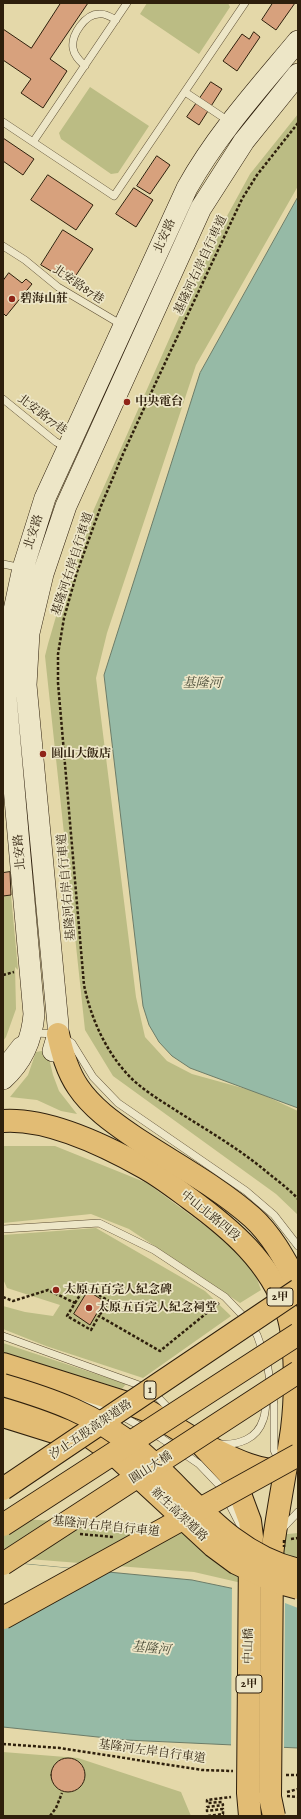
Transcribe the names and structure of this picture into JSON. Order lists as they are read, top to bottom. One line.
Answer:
{"streets":{"main road":["北安路","中山北路四段","2甲","1","汐止五股高架道路","圓山大橋","新生高架道路","中山橋"],"lane":["北安路87巷","北安路77巷"],"path":["基隆河右岸自行車道","基隆河左岸自行車道"]},"crossings":[["北安路","北安路87巷"],["北安路","北安路77巷"],["北安路","中山北路四段"],["中山北路四段","中山橋"],["2甲","中山橋"]],"water":["基隆河"],"places":["碧海山莊","中央電台","圓山大飯店","太原五百完人紀念碑","太原五百完人紀念祠堂"]}
